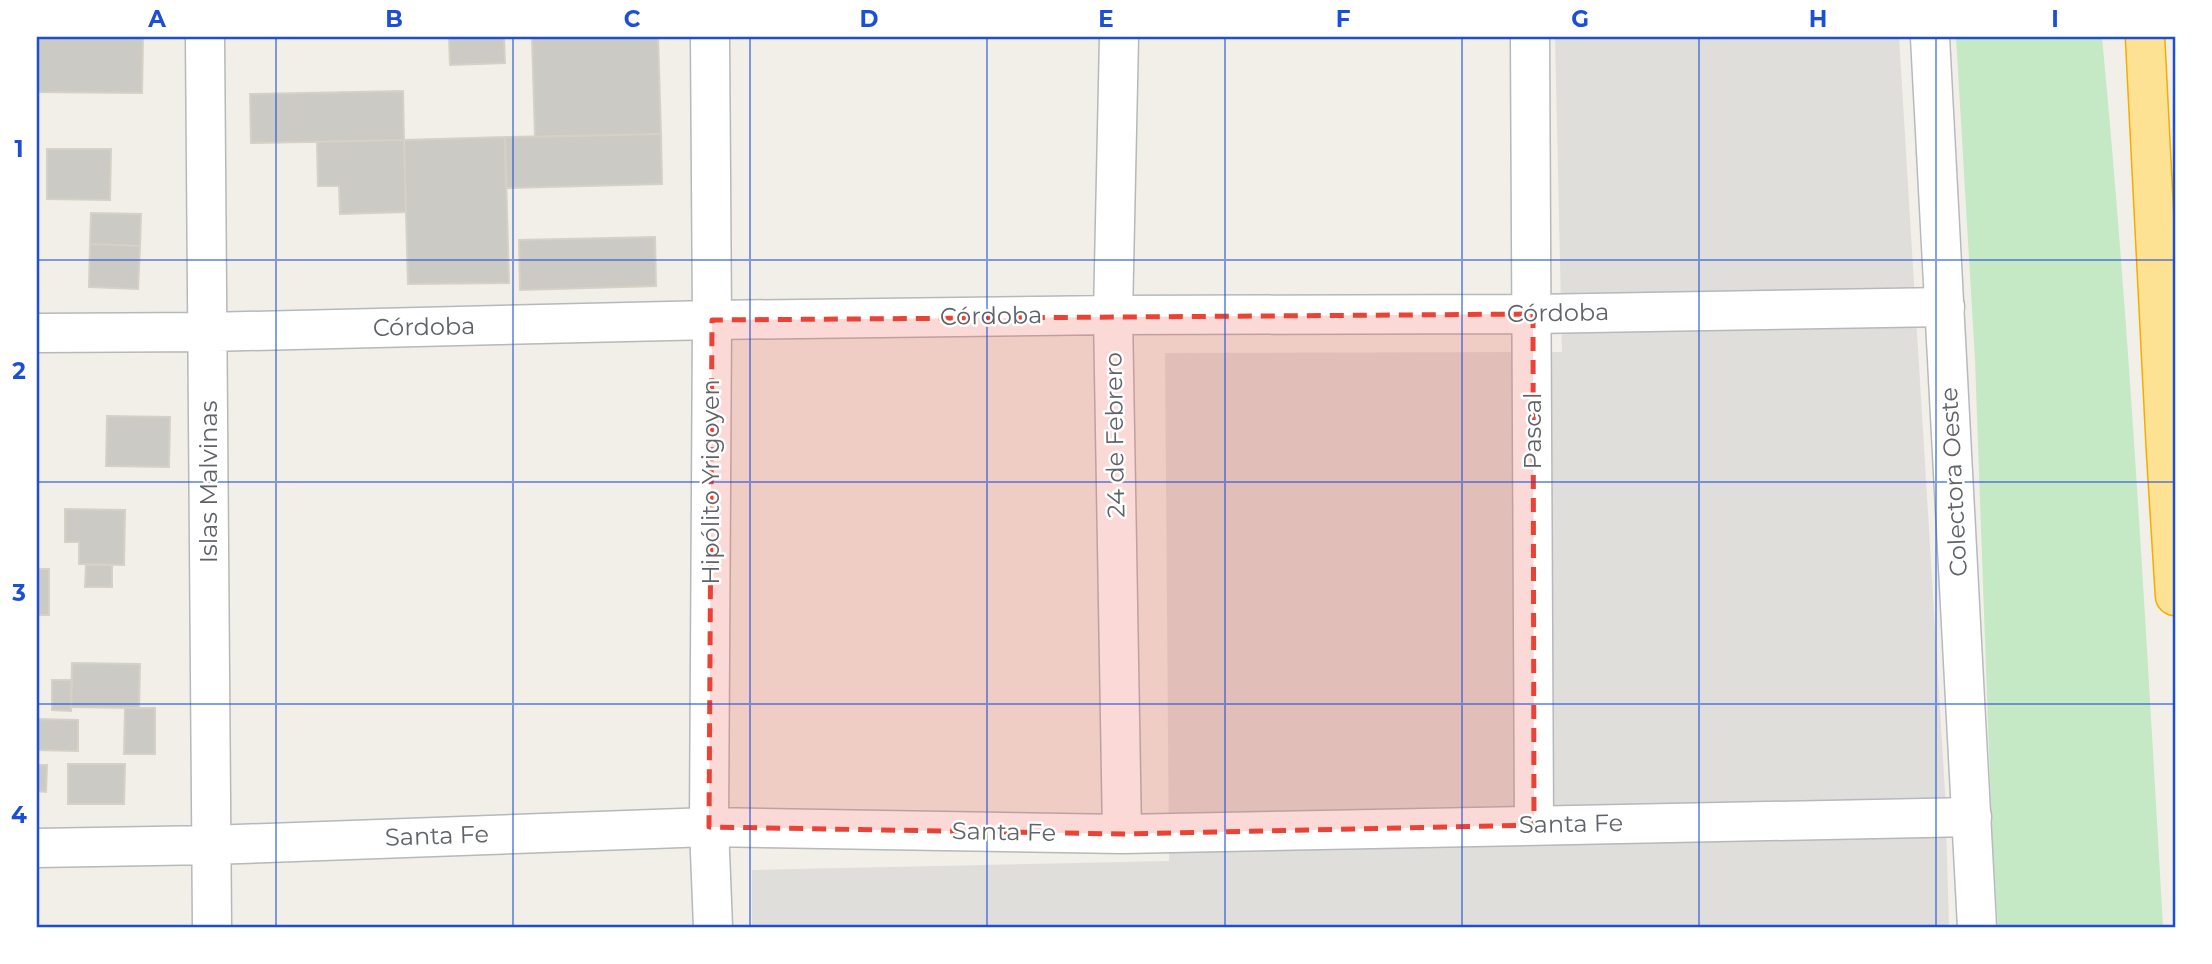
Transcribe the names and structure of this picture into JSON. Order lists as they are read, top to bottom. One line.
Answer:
{"streets":{"street":["Córdoba","Pascal","24 de Febrero","Islas Malvinas","Hipólito Yrigoyen","Colectora Oeste","Santa Fe"]},"crossings":[["Córdoba","Pascal"],["Córdoba","24 de Febrero"],["Córdoba","Islas Malvinas"],["Córdoba","Hipólito Yrigoyen"],["Córdoba","Colectora Oeste"],["Pascal","Santa Fe"],["24 de Febrero","Santa Fe"],["Islas Malvinas","Santa Fe"],["Hipólito Yrigoyen","Santa Fe"],["Colectora Oeste","Santa Fe"]],"grid":{"columns":["A","B","C","D","E","F","G","H","I"],"rows":["1","2","3","4"]}}
